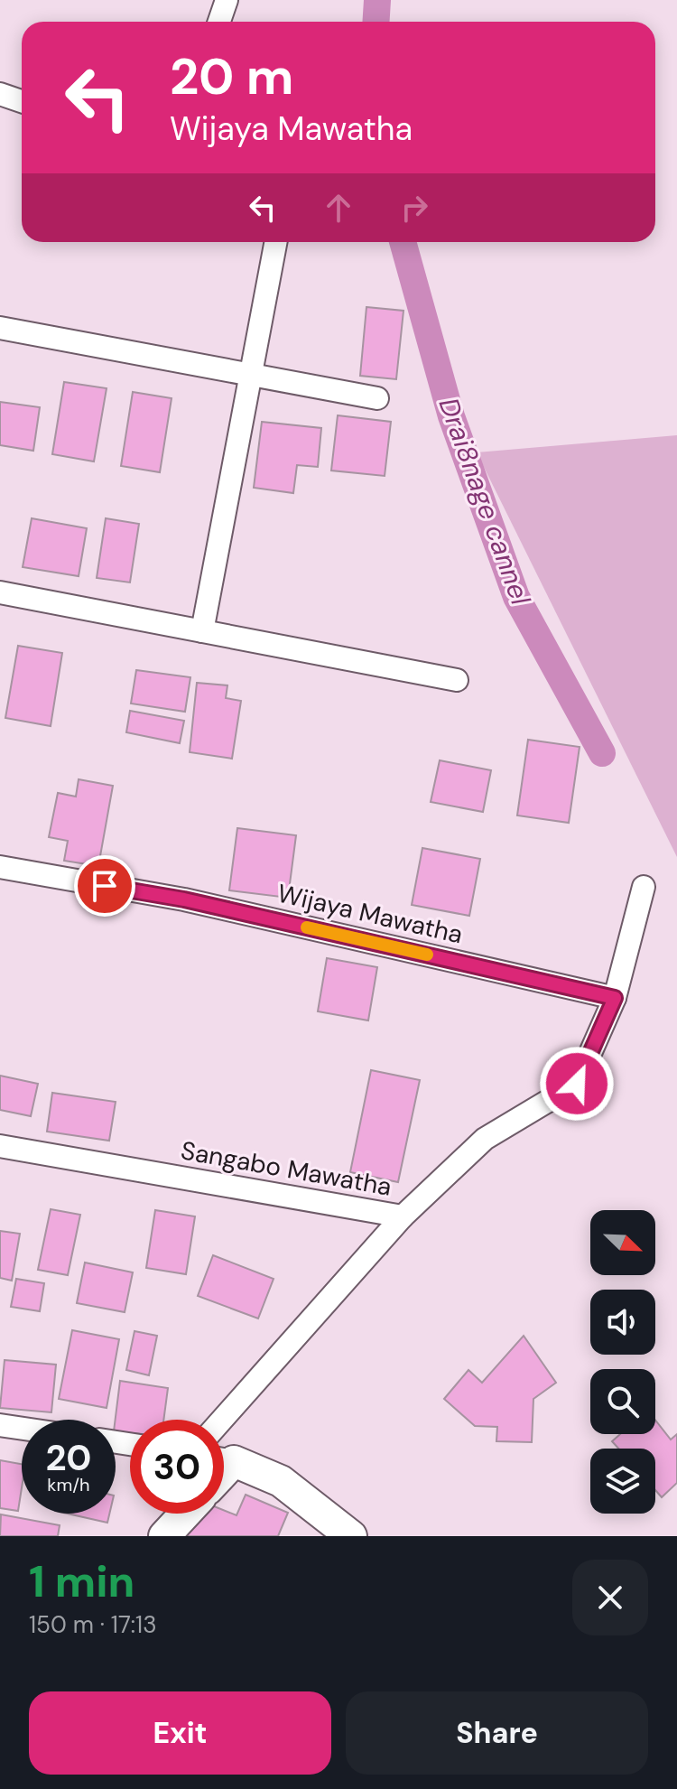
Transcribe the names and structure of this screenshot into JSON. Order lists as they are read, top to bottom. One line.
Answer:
{"streets":{"street":["Wijaya Mawatha","Sangabo Mawatha"]},"water":["Drai8nage cannel"],"north":"bottom right","page":{"turn":["20 m","Wijaya Mawatha"],"speed":"20 km/h","limit":"30","heading":["1 min","150 m · 17:13"],"buttons":["Exit","Share"]}}
